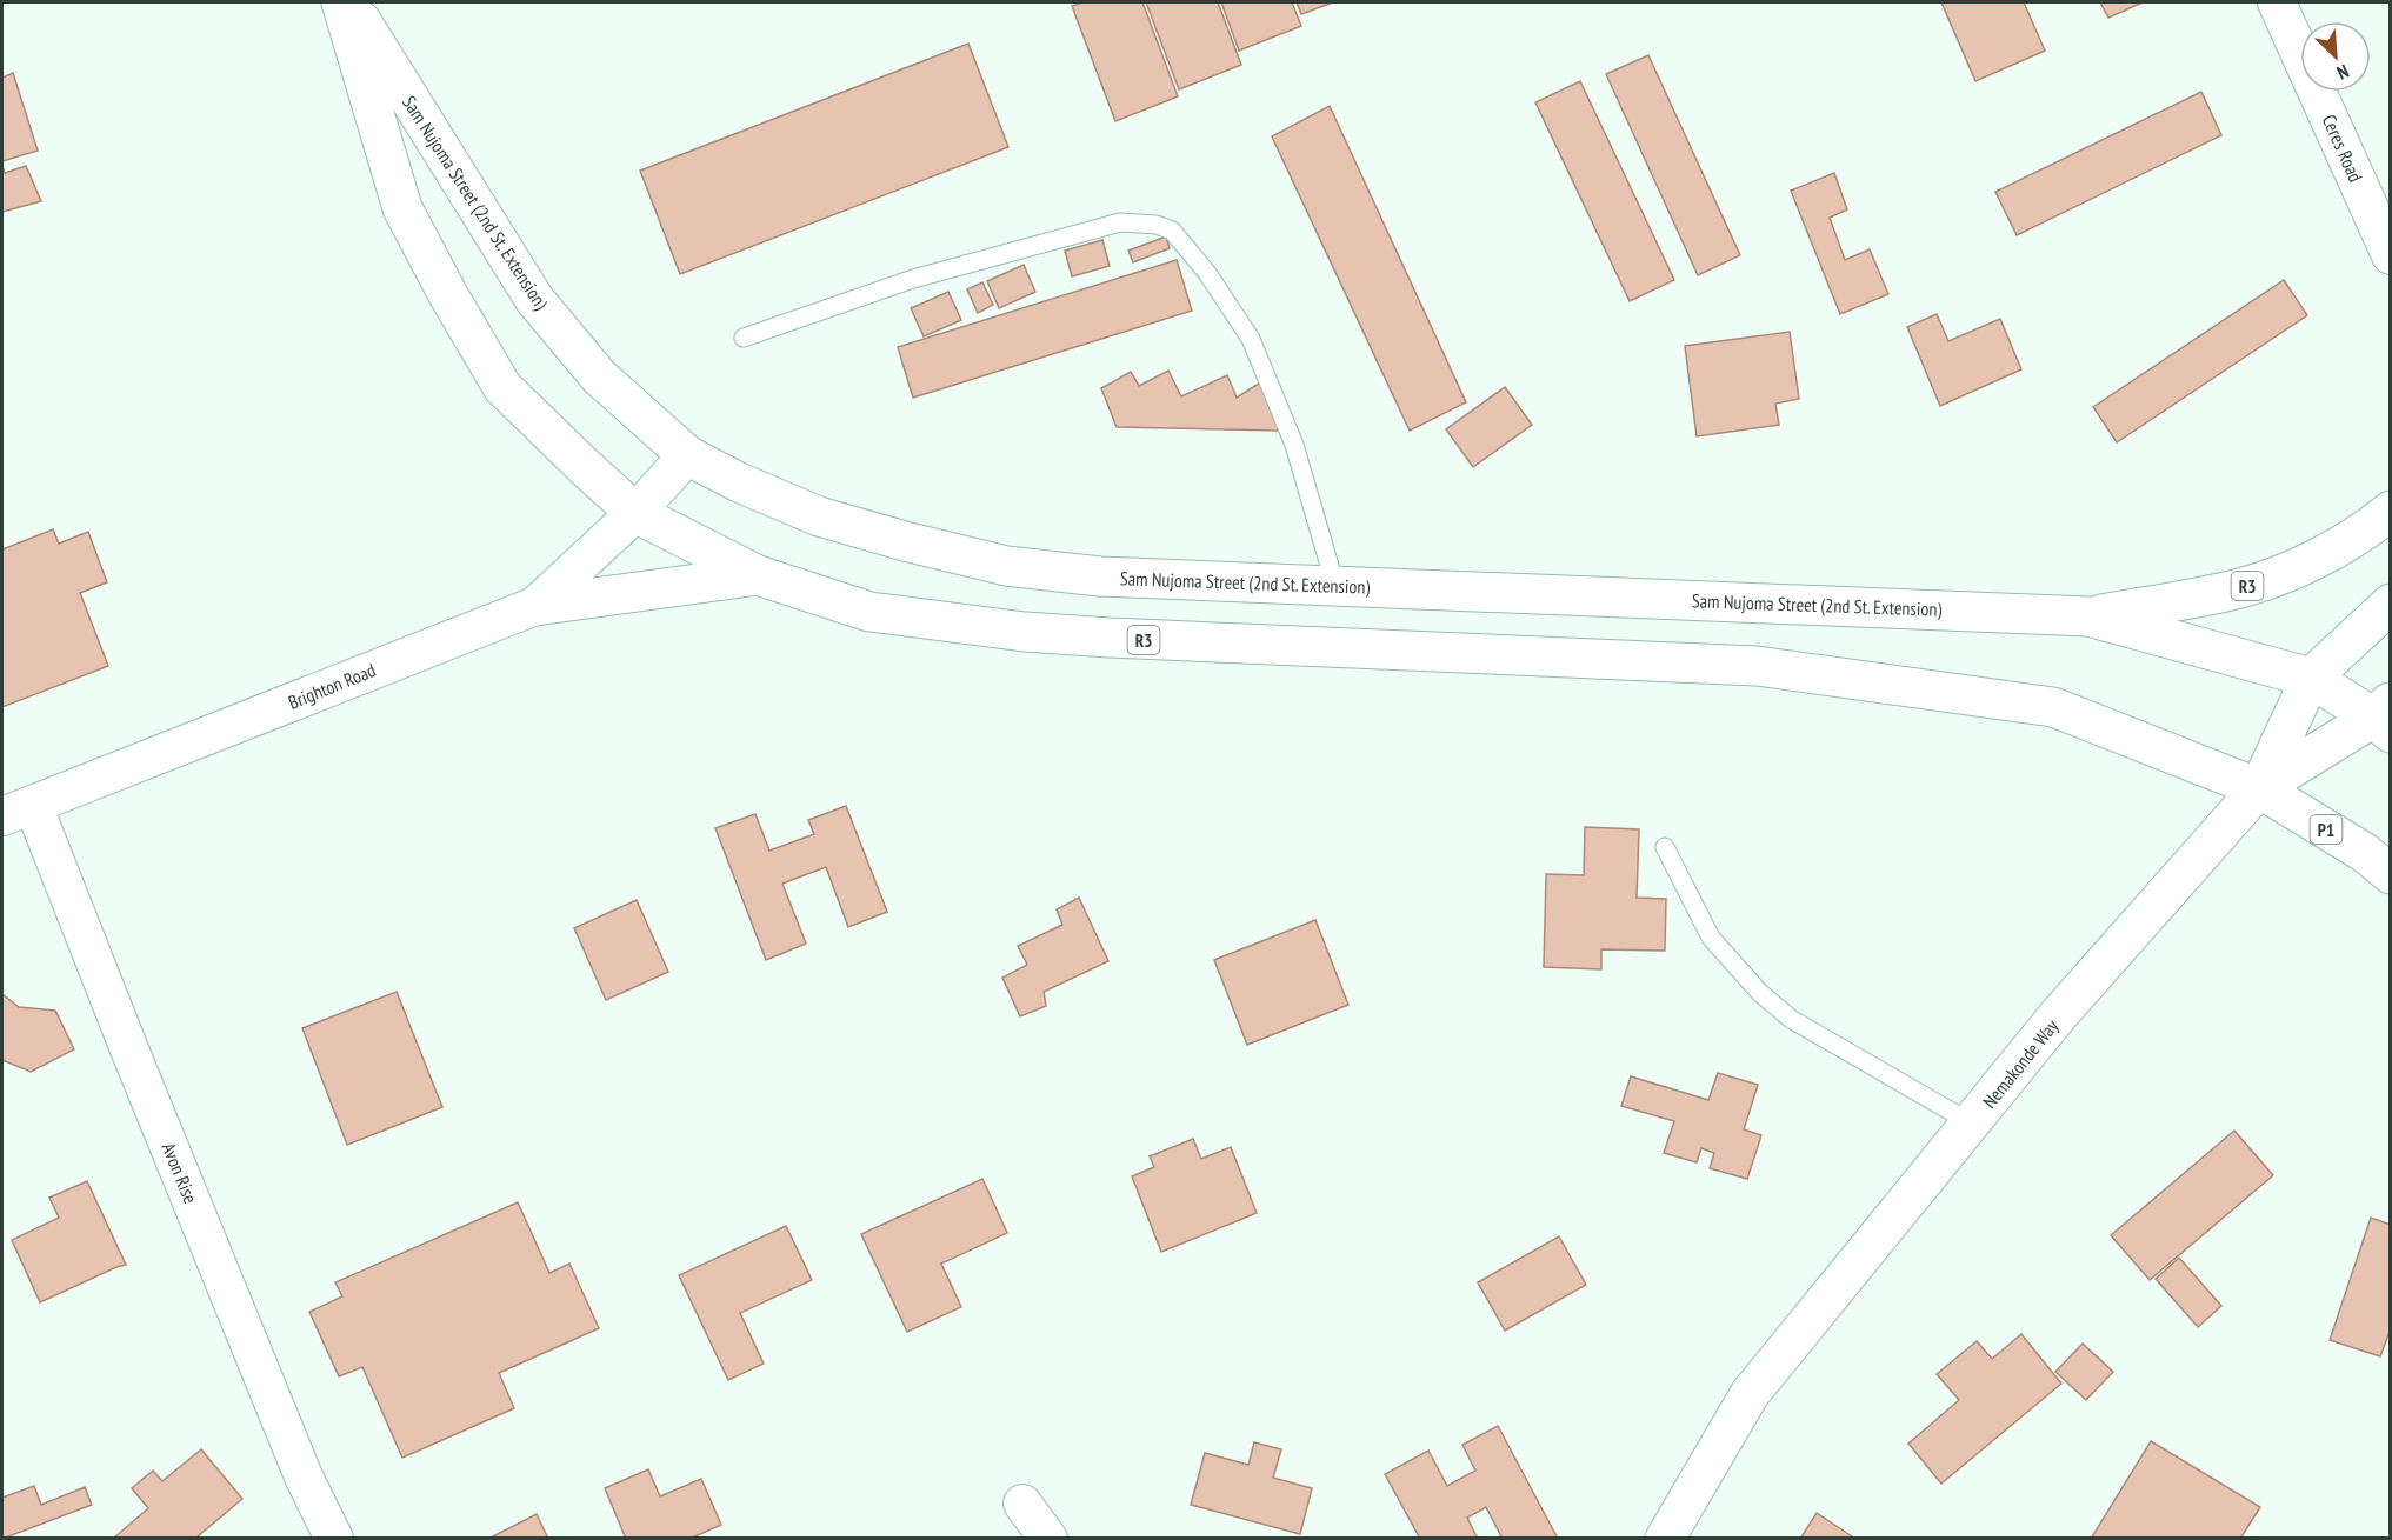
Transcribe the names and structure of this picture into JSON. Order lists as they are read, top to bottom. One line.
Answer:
{"streets":{"main road":["Sam Nujoma Street (2nd St. Extension)","R3","P1","Nemakonde Way"],"street":["Ceres Road","Brighton Road","Avon Rise"]},"crossings":[["Sam Nujoma Street (2nd St. Extension)","R3"],["Sam Nujoma Street (2nd St. Extension)","Brighton Road"],["Sam Nujoma Street (2nd St. Extension)","P1"],["Sam Nujoma Street (2nd St. Extension)","Nemakonde Way"],["R3","P1"],["R3","Nemakonde Way"],["Brighton Road","Avon Rise"],["P1","Nemakonde Way"]],"north":"bottom right"}
